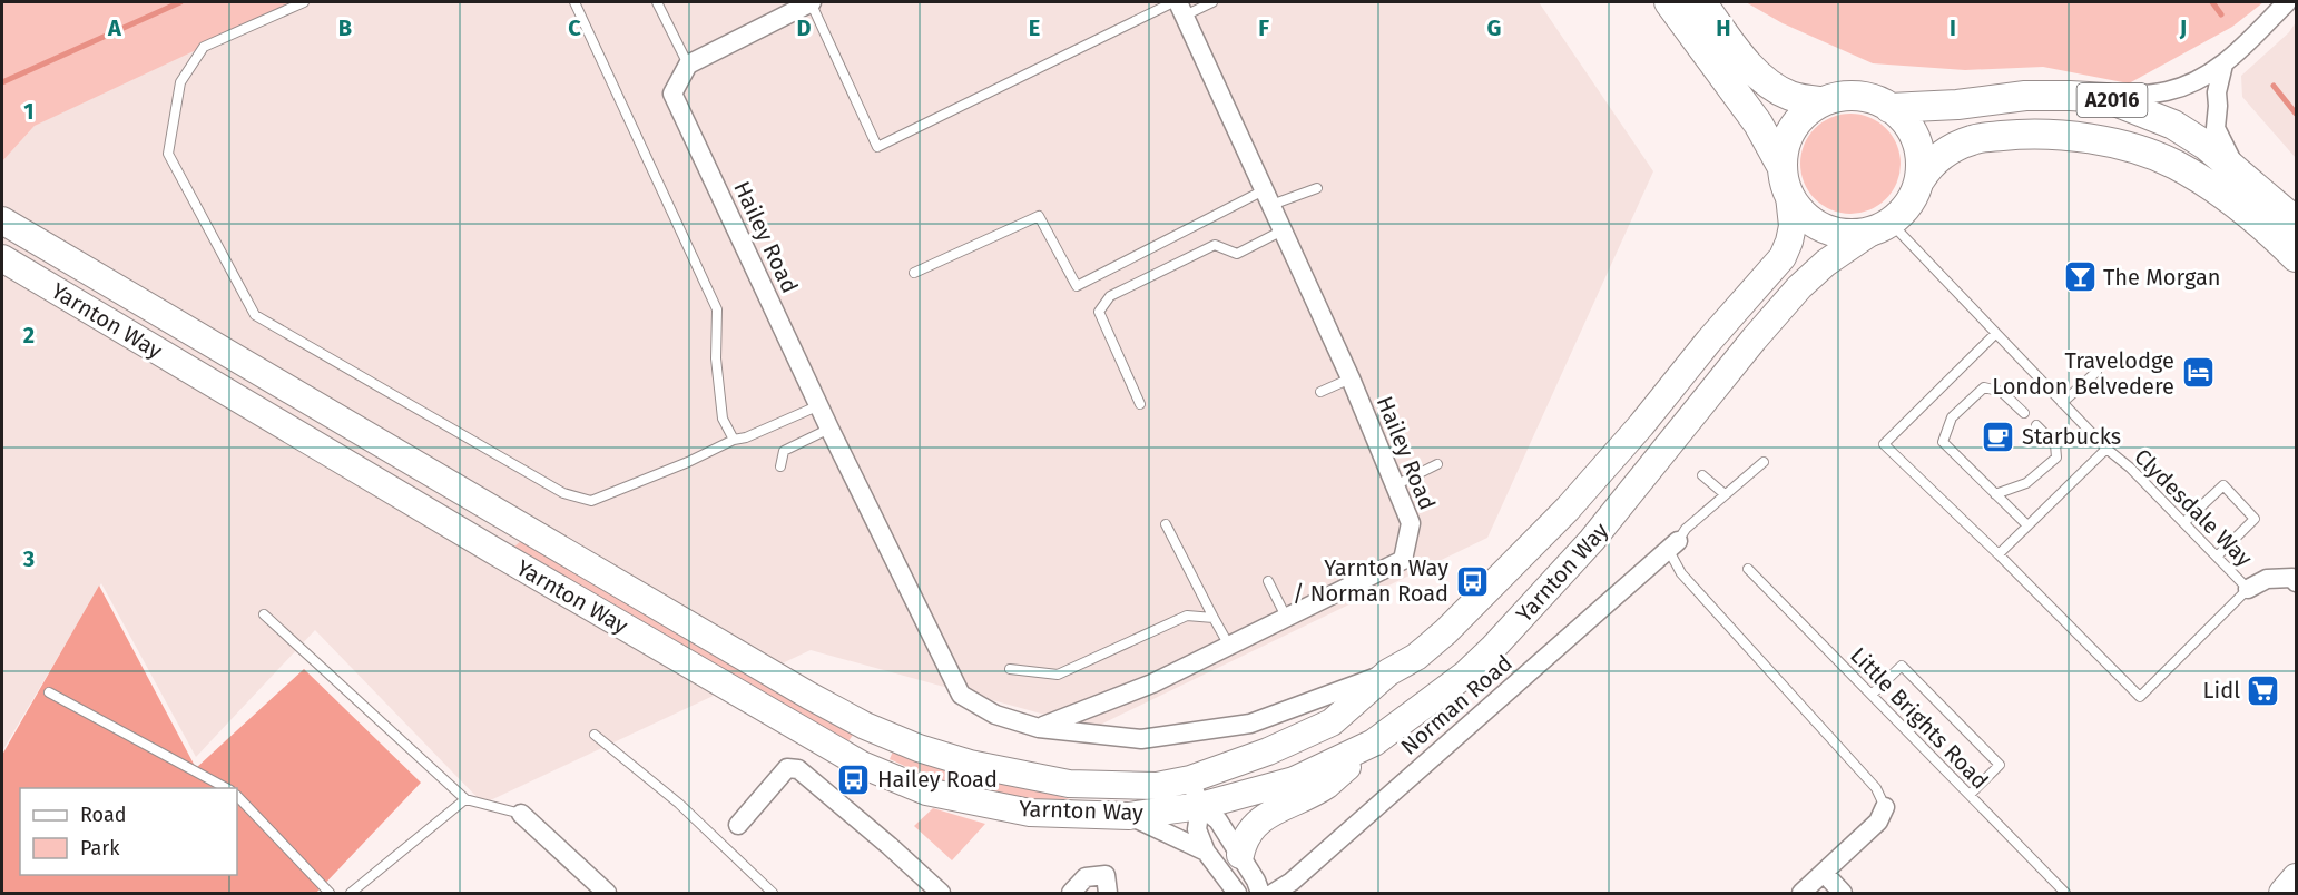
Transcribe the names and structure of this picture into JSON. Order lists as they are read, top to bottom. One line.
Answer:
{"streets":{"main road":["A2016"],"street":["Hailey Road","Yarnton Way","Norman Road"],"lane":["Clydesdale Way","Little Brights Road"]},"crossings":[["A2016","Yarnton Way"],["A2016","Clydesdale Way"],["Hailey Road","Yarnton Way"],["Yarnton Way","Clydesdale Way"]],"places":{"bar":["The Morgan"],"hotel":["Travelodge London Belvedere"],"cafe":["Starbucks"],"bus stop":["Yarnton Way / Norman Road","Hailey Road"],"supermarket":["Lidl"]},"legend":["Road","Park"],"grid":{"columns":["A","B","C","D","E","F","G","H","I","J"],"rows":["1","2","3"]}}
